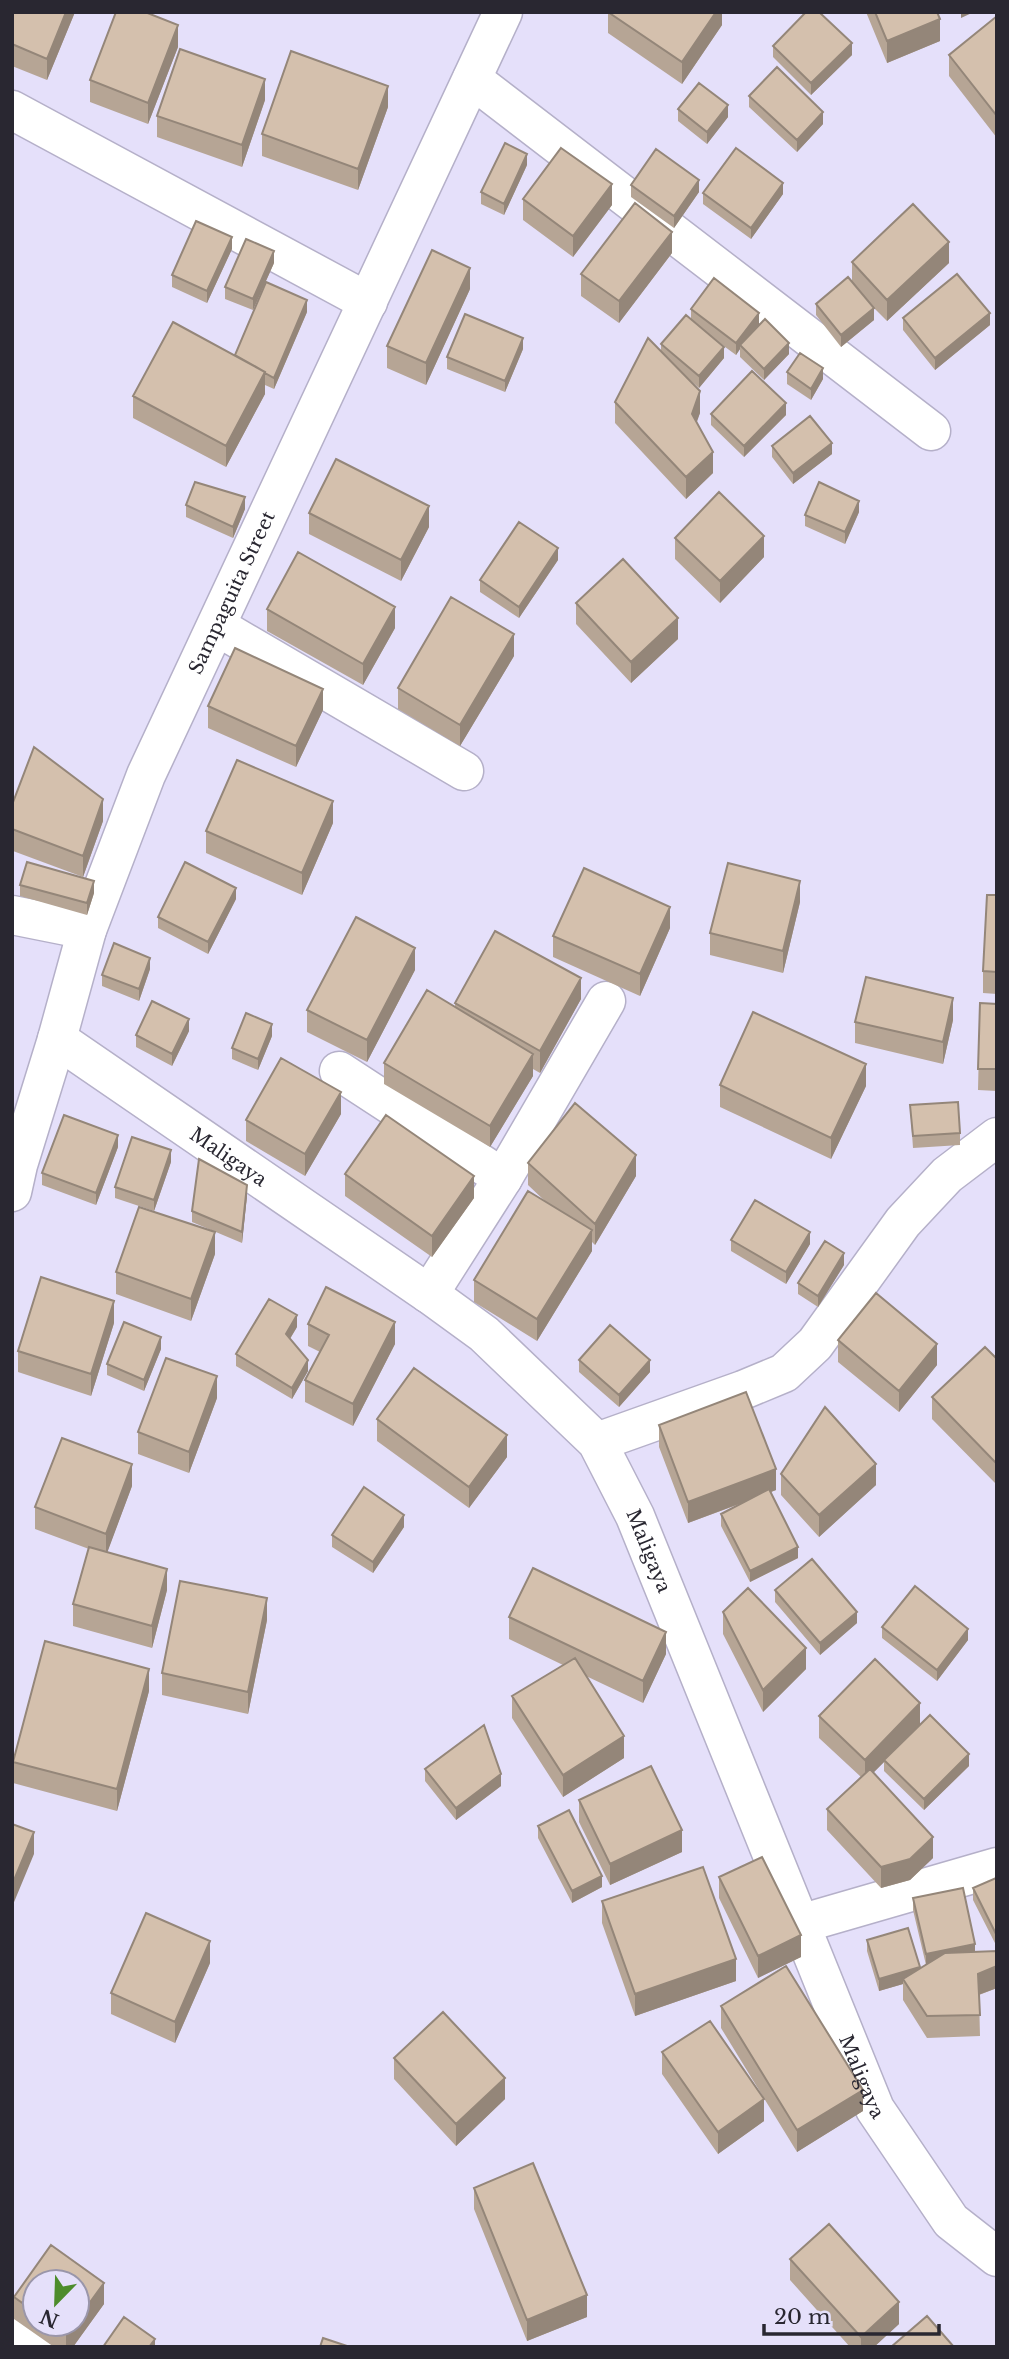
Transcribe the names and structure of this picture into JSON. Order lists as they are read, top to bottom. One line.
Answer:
{"streets":{"street":["Sampaguita Street","Maligaya"]},"crossings":[["Sampaguita Street","Maligaya"]],"scale_bar":"20 m","north":"bottom left"}
